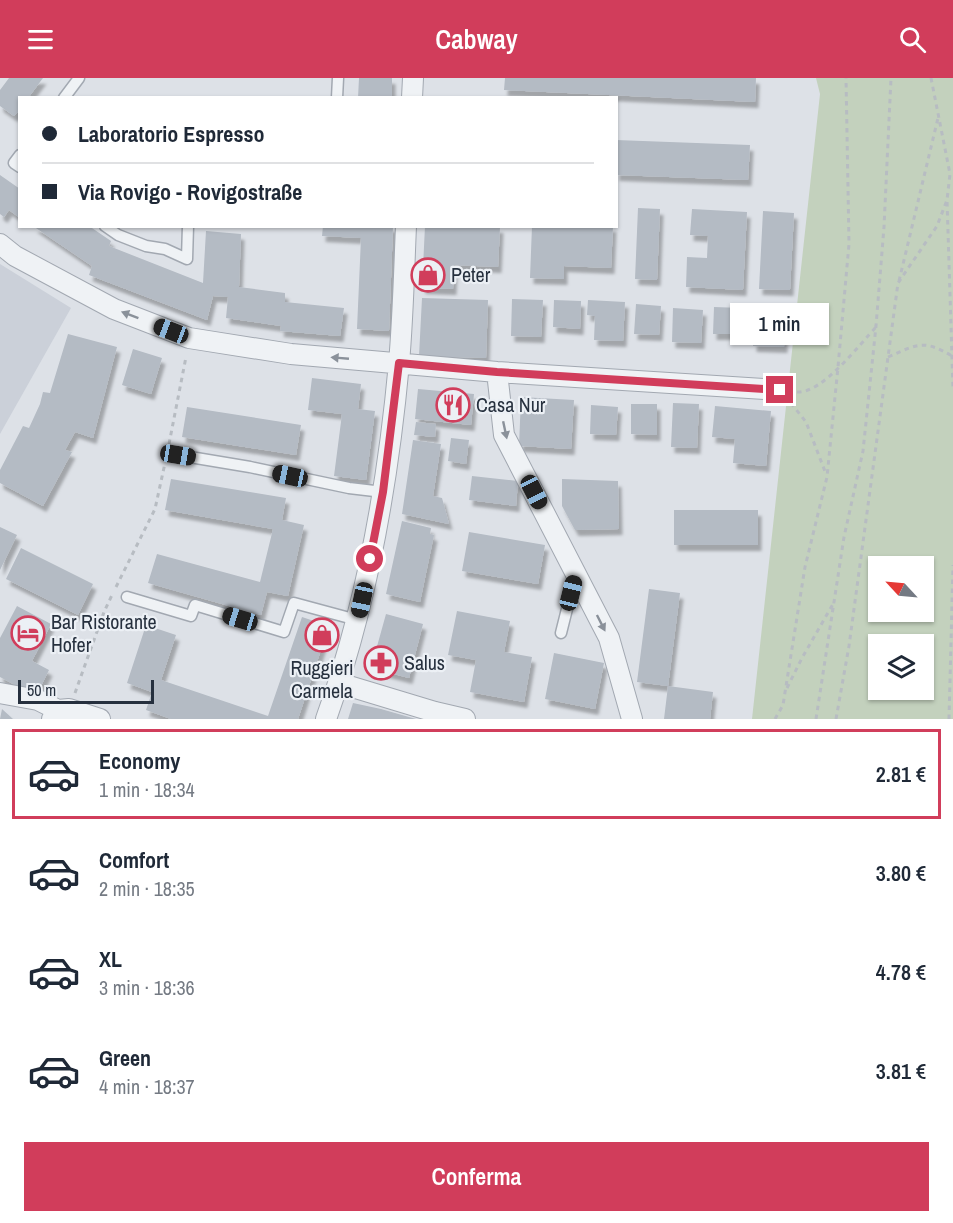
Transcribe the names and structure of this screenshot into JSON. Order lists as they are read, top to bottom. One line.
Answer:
{"places":{"shop":["Peter","Ruggieri Carmela"],"restaurant":["Casa Nur"],"hotel":["Bar Ristorante Hofer"],"pharmacy":["Salus"]},"scale_bar":"50 m","north":"top left","page":{"header":"Cabway","banner":["Laboratorio Espresso","Via Rovigo - Rovigostraße"],"bubble":"1 min","scale":"50 m","list":[{"name":"Economy","note":"1 min · 18:34","value":"2.81 €"},{"name":"Comfort","note":"2 min · 18:35","value":"3.80 €"},{"name":"XL","note":"3 min · 18:36","value":"4.78 €"},{"name":"Green","note":"4 min · 18:37","value":"3.81 €"}],"buttons":"Conferma"}}
